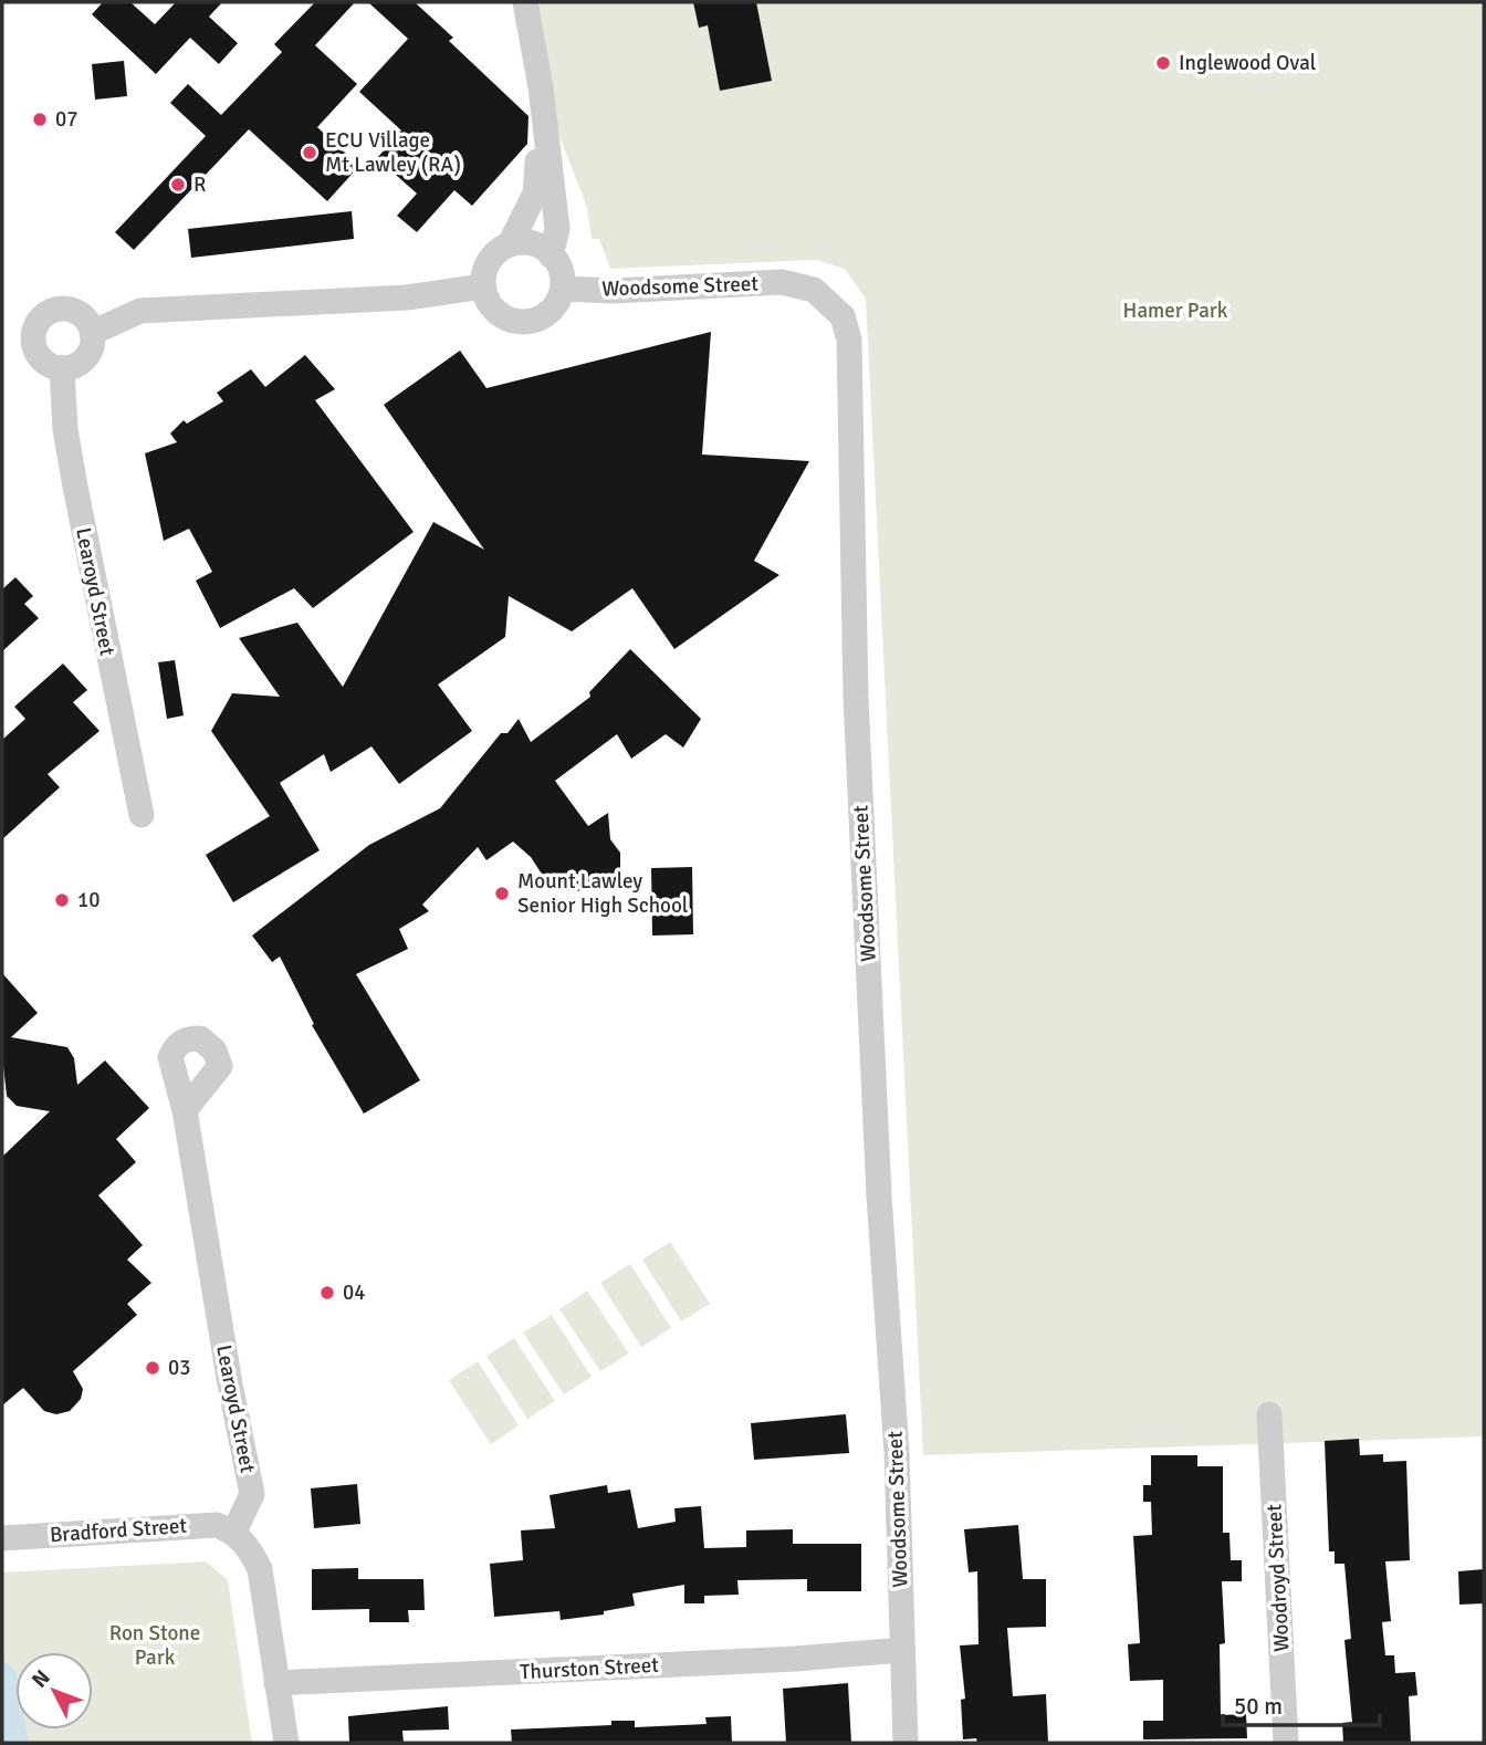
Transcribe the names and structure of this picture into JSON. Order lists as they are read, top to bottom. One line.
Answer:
{"streets":{"street":["Woodsome Street","Learoyd Street","Bradford Street","Woodroyd Street","Thurston Street"]},"crossings":[["Woodsome Street","Thurston Street"],["Learoyd Street","Bradford Street"]],"parks":["Hamer Park","Ron Stone Park"],"places":["Inglewood Oval","07","ECU Village Mt Lawley (RA)","R","Mount Lawley Senior High School","10","04","03"],"scale_bar":"50 m","north":"top left"}
